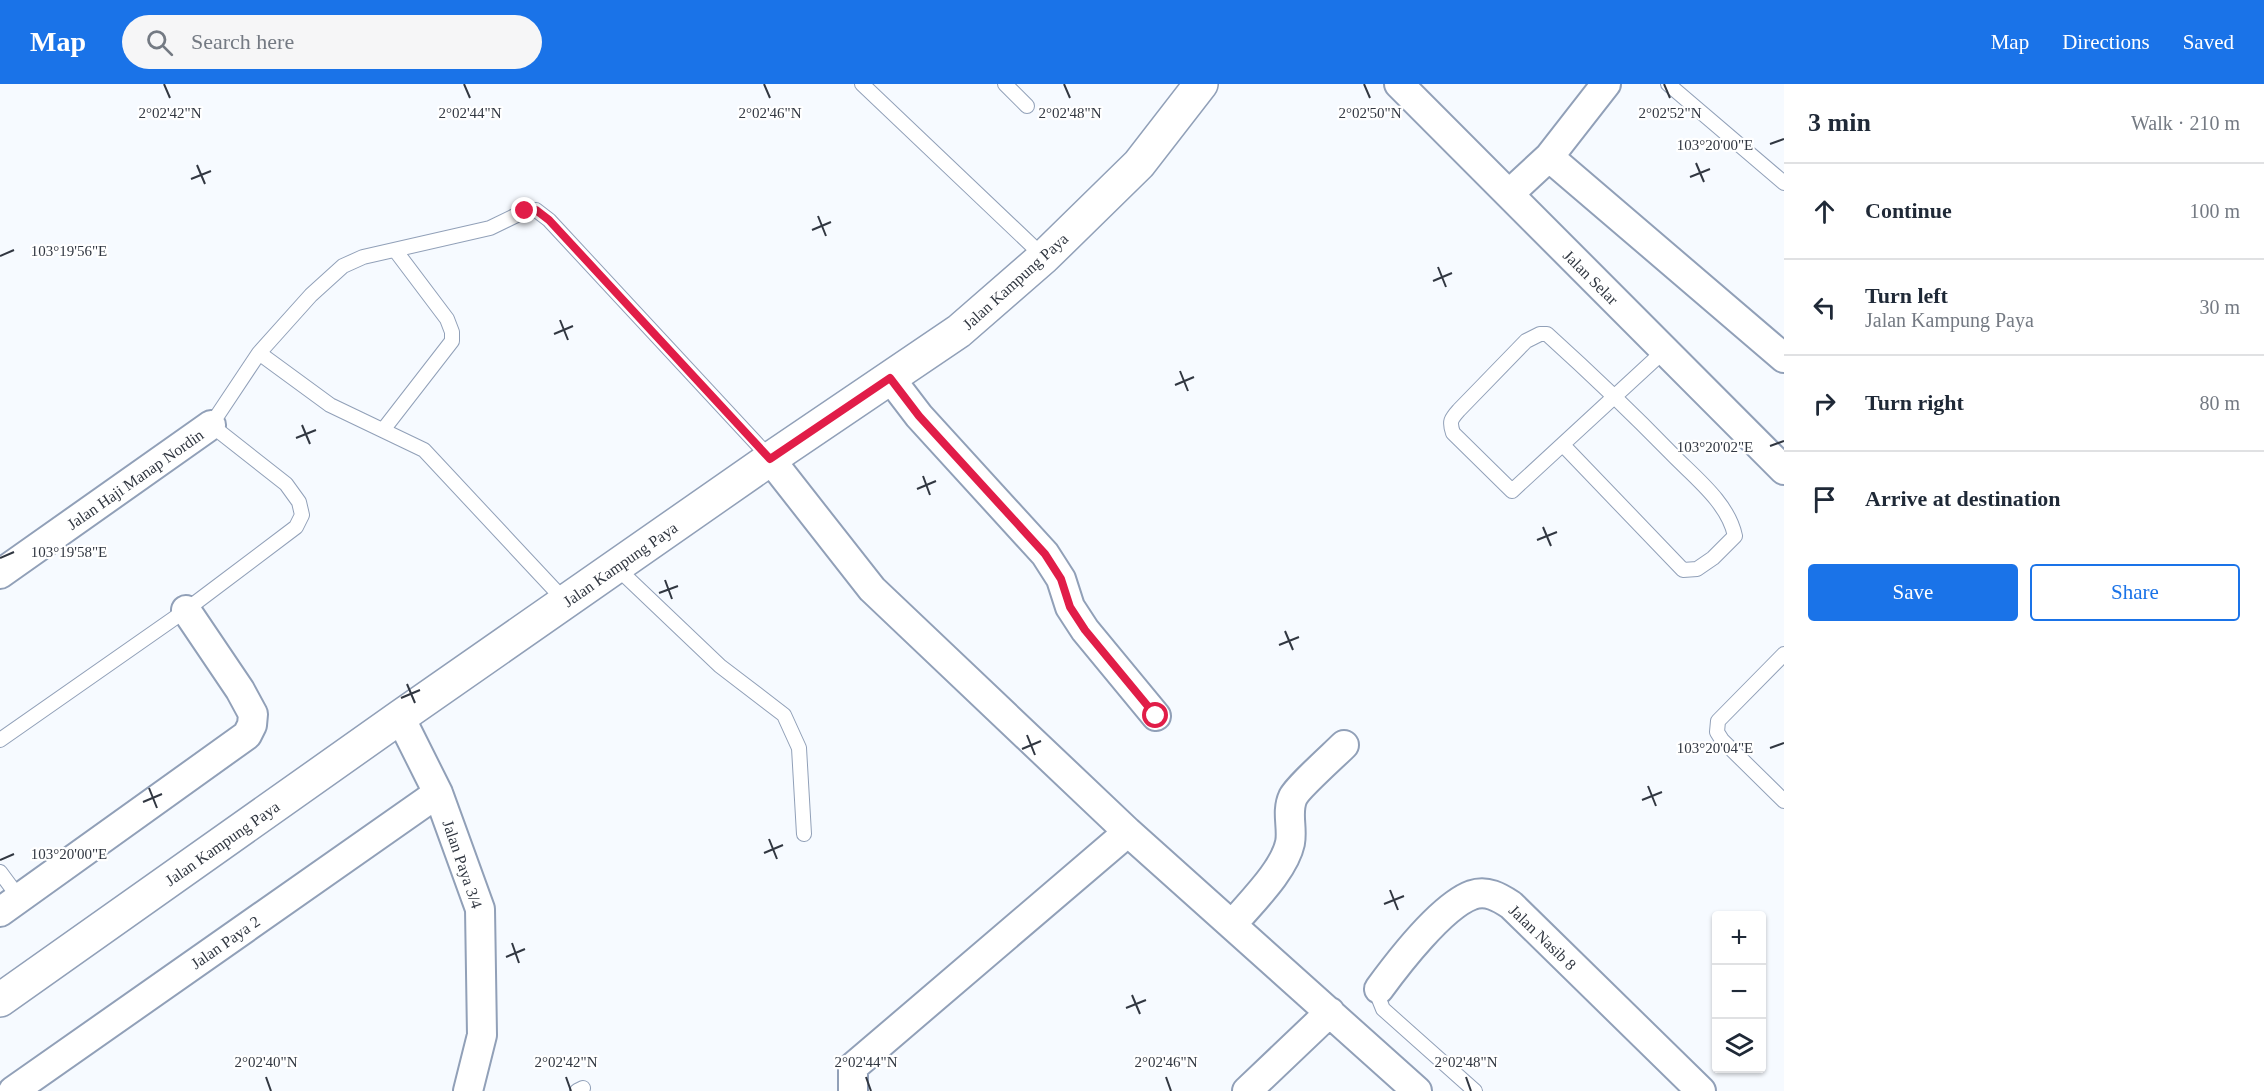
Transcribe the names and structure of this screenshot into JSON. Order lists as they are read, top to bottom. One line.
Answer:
{"streets":{"street":["Jalan Selar","Jalan Kampung Paya","Jalan Haji Manap Nordin","Jalan Paya 3/4","Jalan Nasib 8","Jalan Paya 2"]},"crossings":[["Jalan Kampung Paya","Jalan Paya 3/4"],["Jalan Paya 3/4","Jalan Paya 2"]],"page":{"header":"Map","search":"Search here","nav":["Map","Directions","Saved"],"heading":["3 min","Walk · 210 m"],"list":[["Continue","100 m"],["Turn left","Jalan Kampung Paya","30 m"],["Turn right","80 m"],"Arrive at destination"],"buttons":["Save","Share"],"map_buttons":["+","−"]},"coordinates":["2°02'52\"N","2°02'42\"N","2°02'44\"N","2°02'46\"N","2°02'48\"N","2°02'50\"N","103°20'00\"E","103°19'56\"E","103°20'02\"E","103°19'58\"E","103°20'04\"E","2°02'40\"N"]}
